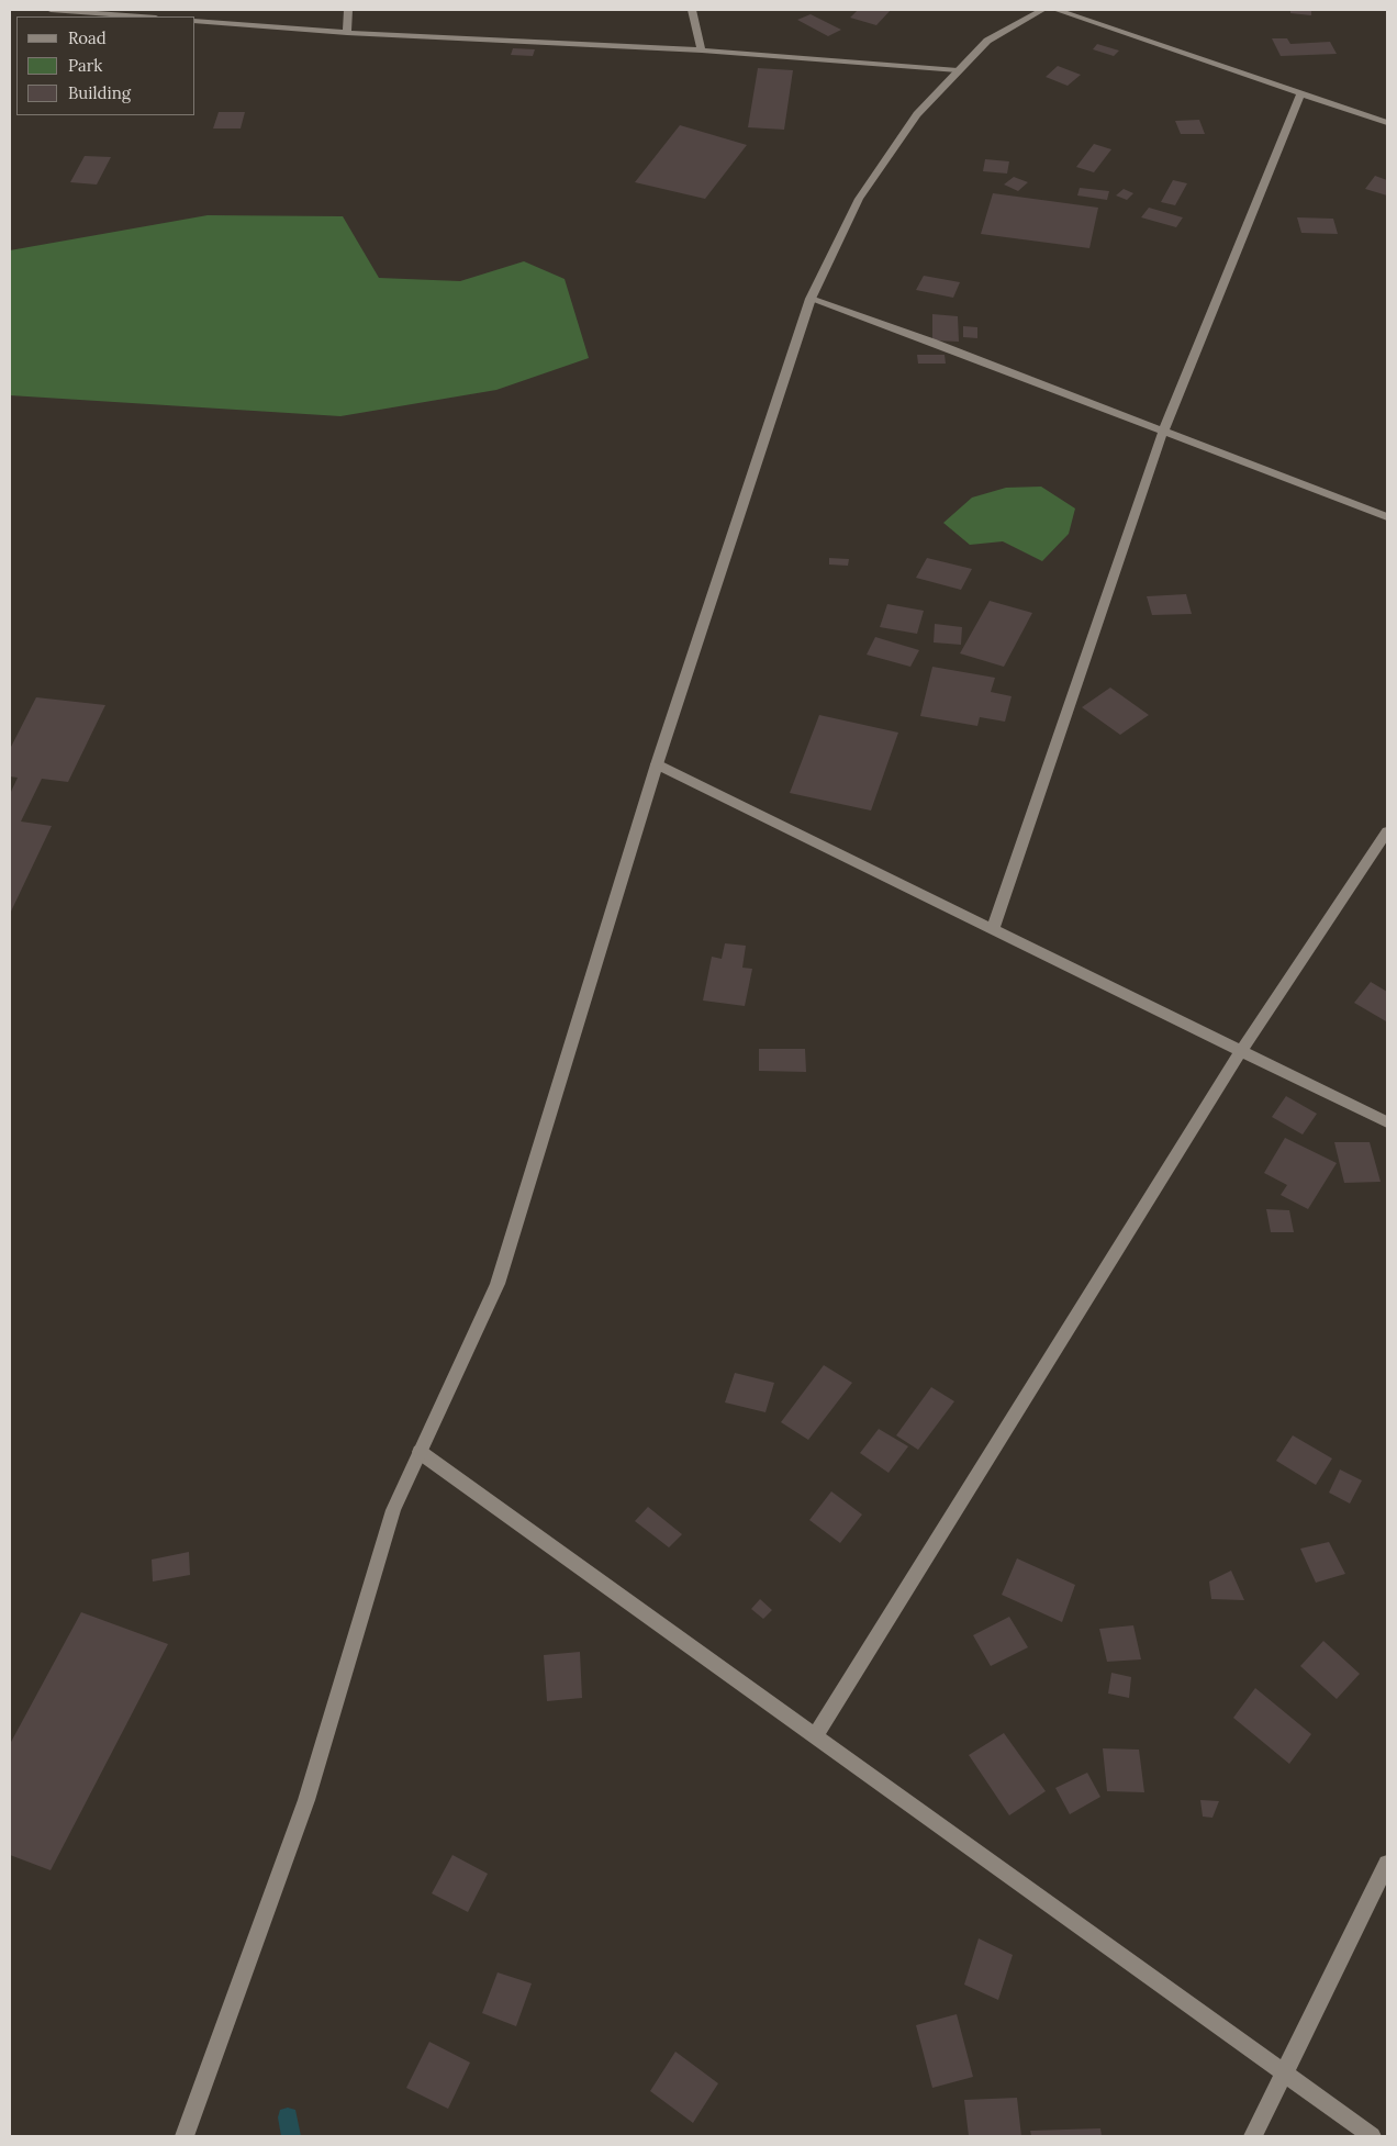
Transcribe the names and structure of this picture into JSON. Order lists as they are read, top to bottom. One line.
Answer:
{"legend":["Road","Park","Building"]}
